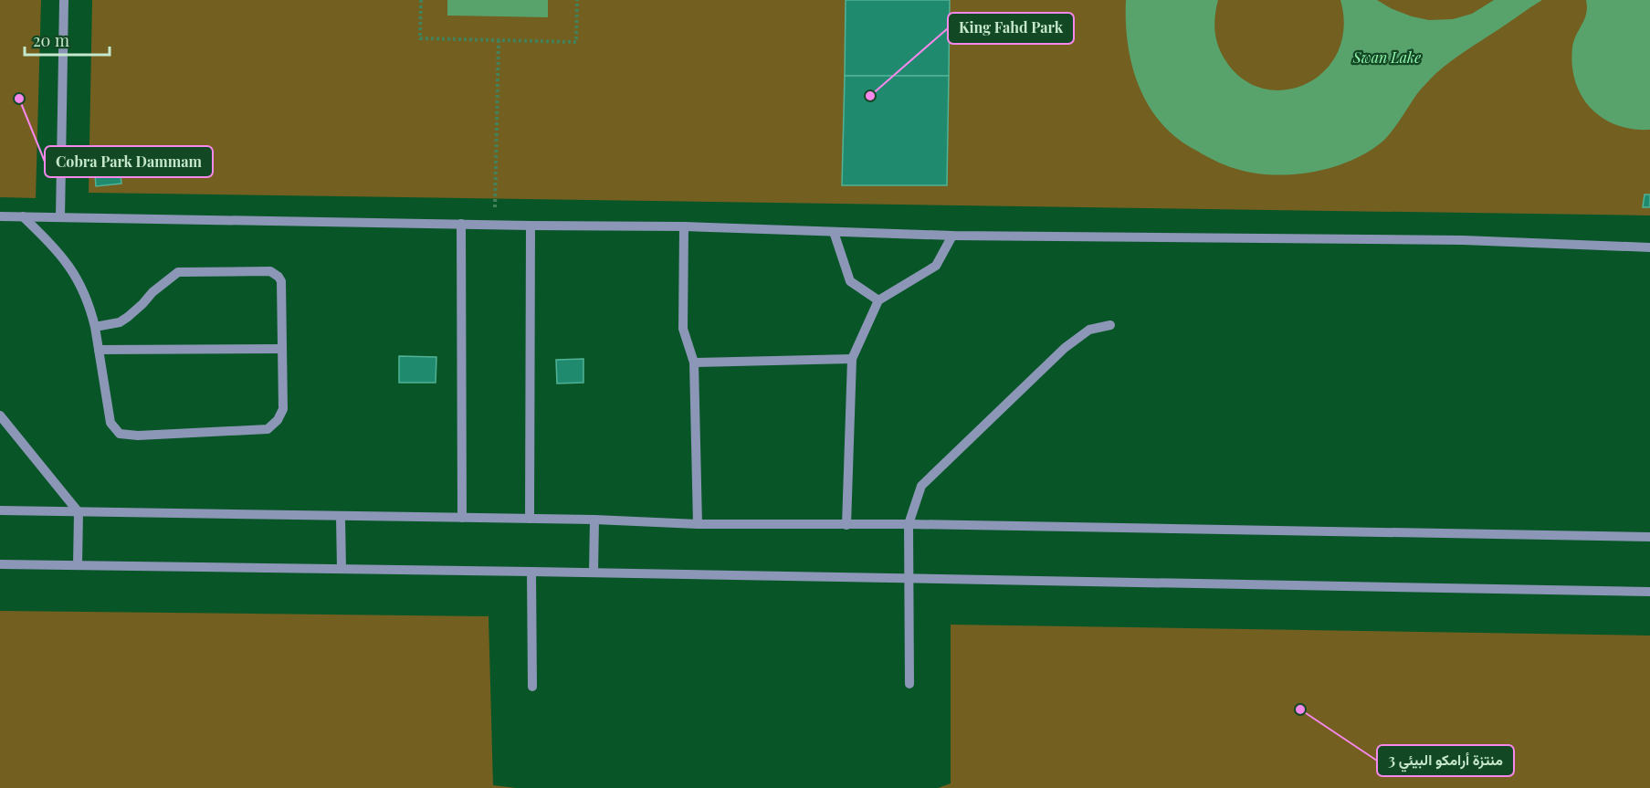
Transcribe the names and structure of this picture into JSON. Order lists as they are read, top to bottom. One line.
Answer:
{"water":["Swan Lake"],"places":["King Fahd Park","Cobra Park Dammam","منتزة أرامكو البيئي 3"],"scale_bar":"20 m"}
